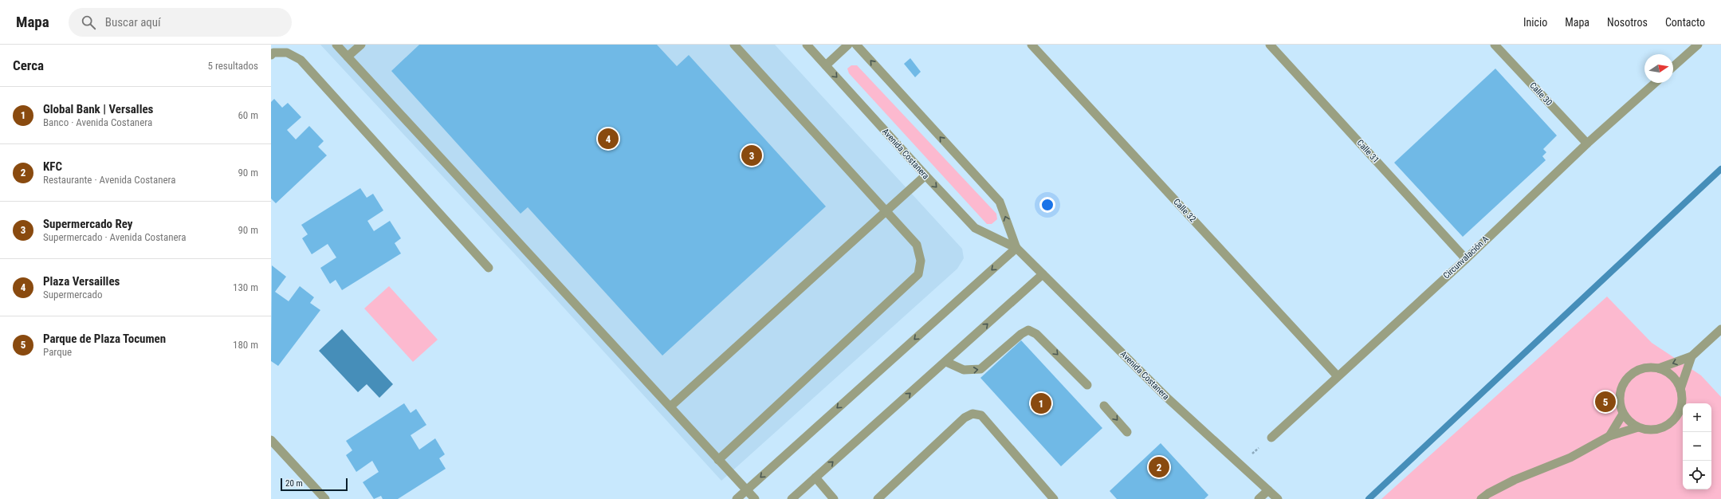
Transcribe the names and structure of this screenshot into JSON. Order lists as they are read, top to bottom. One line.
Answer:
{"streets":{"street":["Calle 30","Calle 31","Avenida Costanera","Calle 32","Circunvalación A"]},"crossings":[["Calle 30","Circunvalación A"],["Calle 31","Circunvalación A"],["Calle 32","Circunvalación A"]],"scale_bar":"20 m","north":"right","page":{"header":"Mapa","search":"Buscar aquí","nav":["Inicio","Mapa","Nosotros","Contacto"],"heading":["Cerca","5 resultados"],"list":[{"mark":"1","name":"Global Bank | Versalles","note":"Banco · Avenida Costanera","value":"60 m"},{"mark":"2","name":"KFC","note":"Restaurante · Avenida Costanera","value":"90 m"},{"mark":"3","name":"Supermercado Rey","note":"Supermercado · Avenida Costanera","value":"90 m"},{"mark":"4","name":"Plaza Versailles","note":"Supermercado","value":"130 m"},{"mark":"5","name":"Parque de Plaza Tocumen","note":"Parque","value":"180 m"}],"pins":["4","3","5","1","2"],"map_buttons":["+","−"],"scale":"20 m"}}
